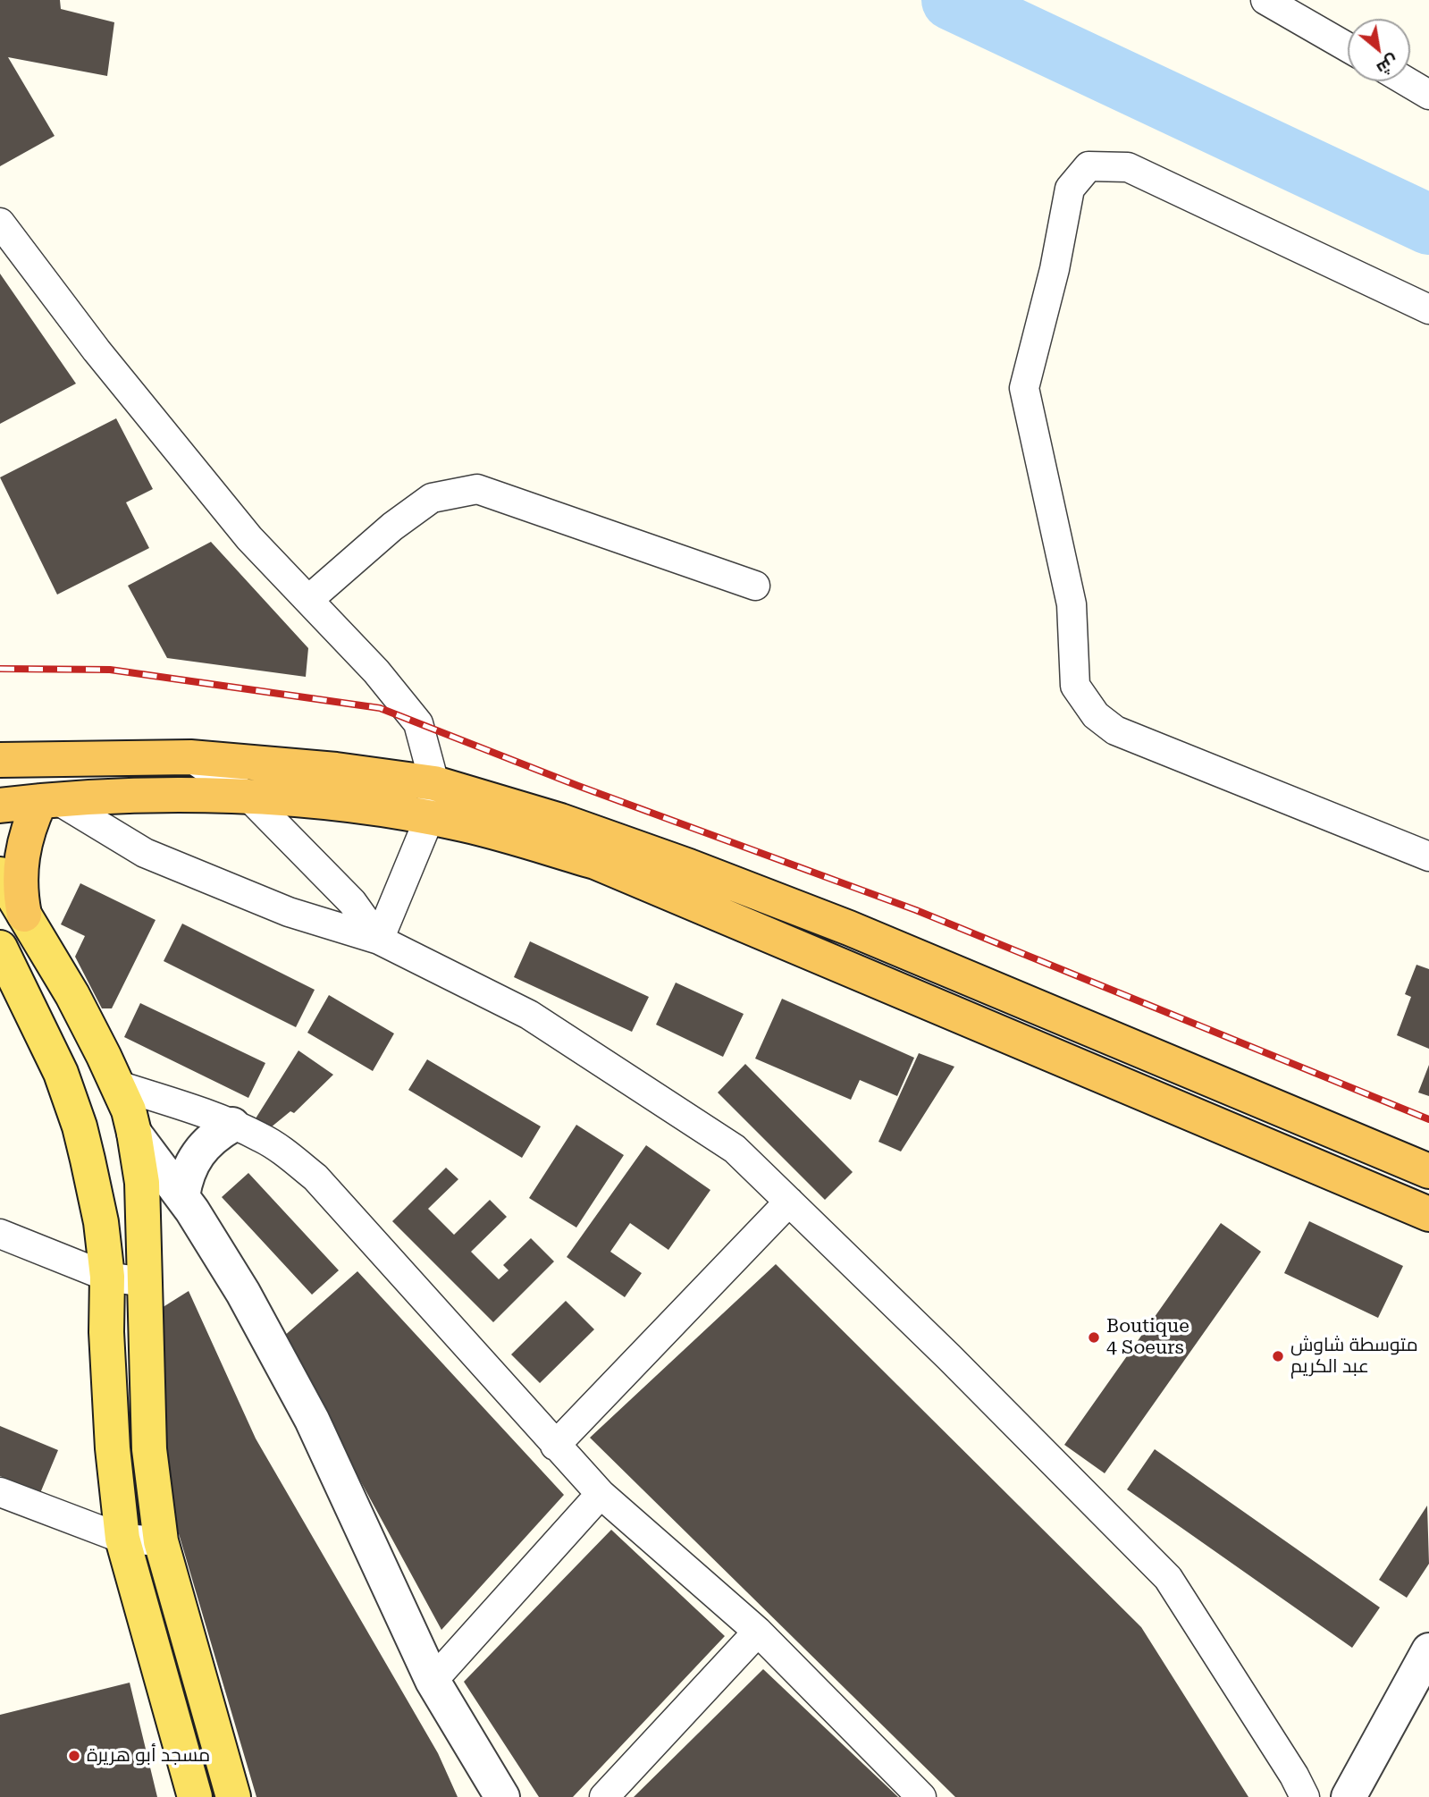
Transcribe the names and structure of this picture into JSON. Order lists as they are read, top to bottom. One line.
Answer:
{"places":["Boutique 4 Soeurs","متوسطة شاوش عبد الكريم","مسجد أبو هريرة"],"north":"bottom right"}
